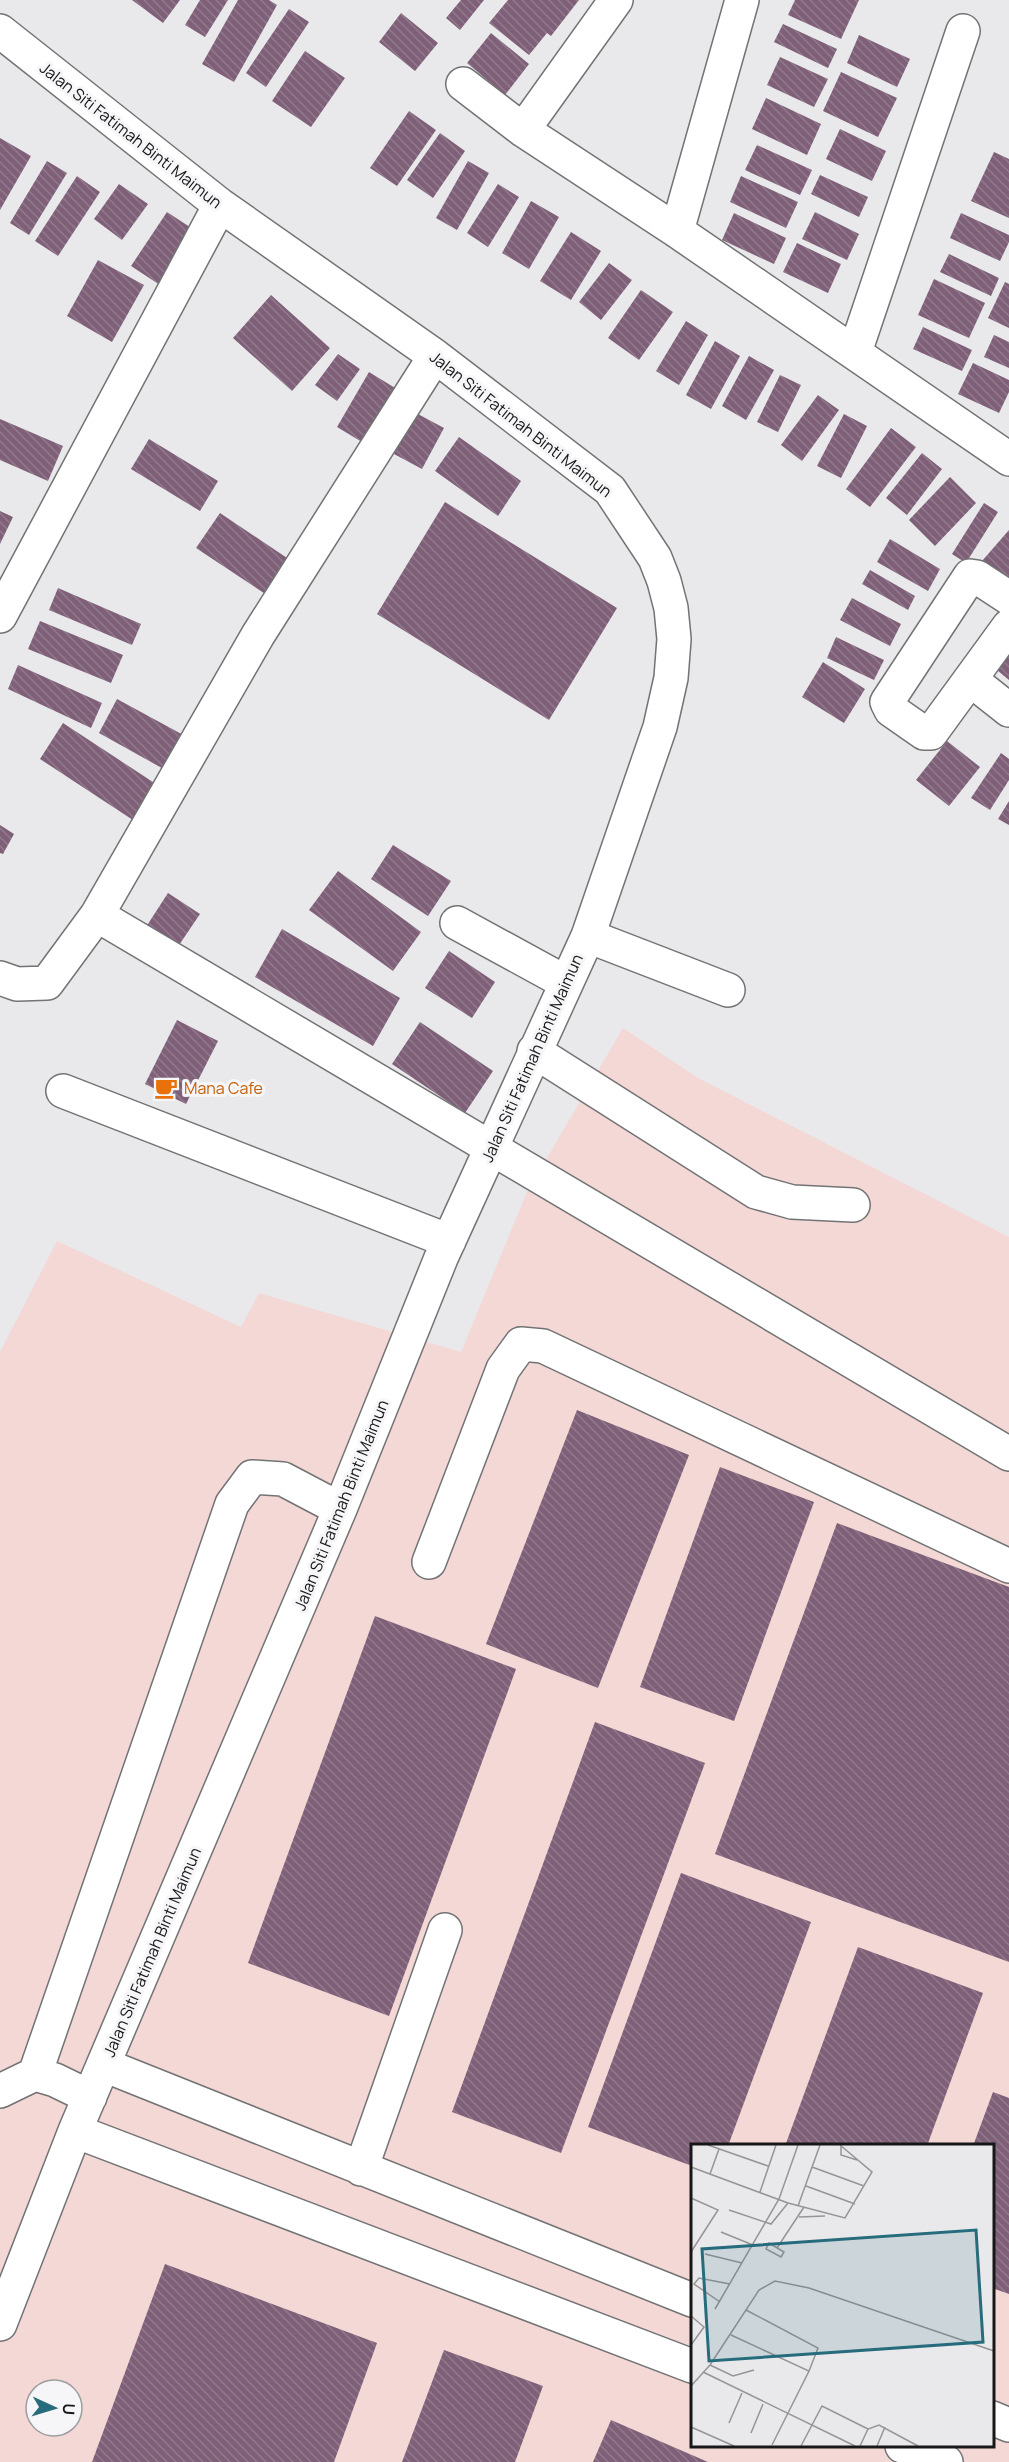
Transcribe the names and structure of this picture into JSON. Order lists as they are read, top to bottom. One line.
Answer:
{"streets":{"street":["Jalan Siti Fatimah Binti Maimun"]},"places":{"cafe":["Mana Cafe"]},"north":"right"}
